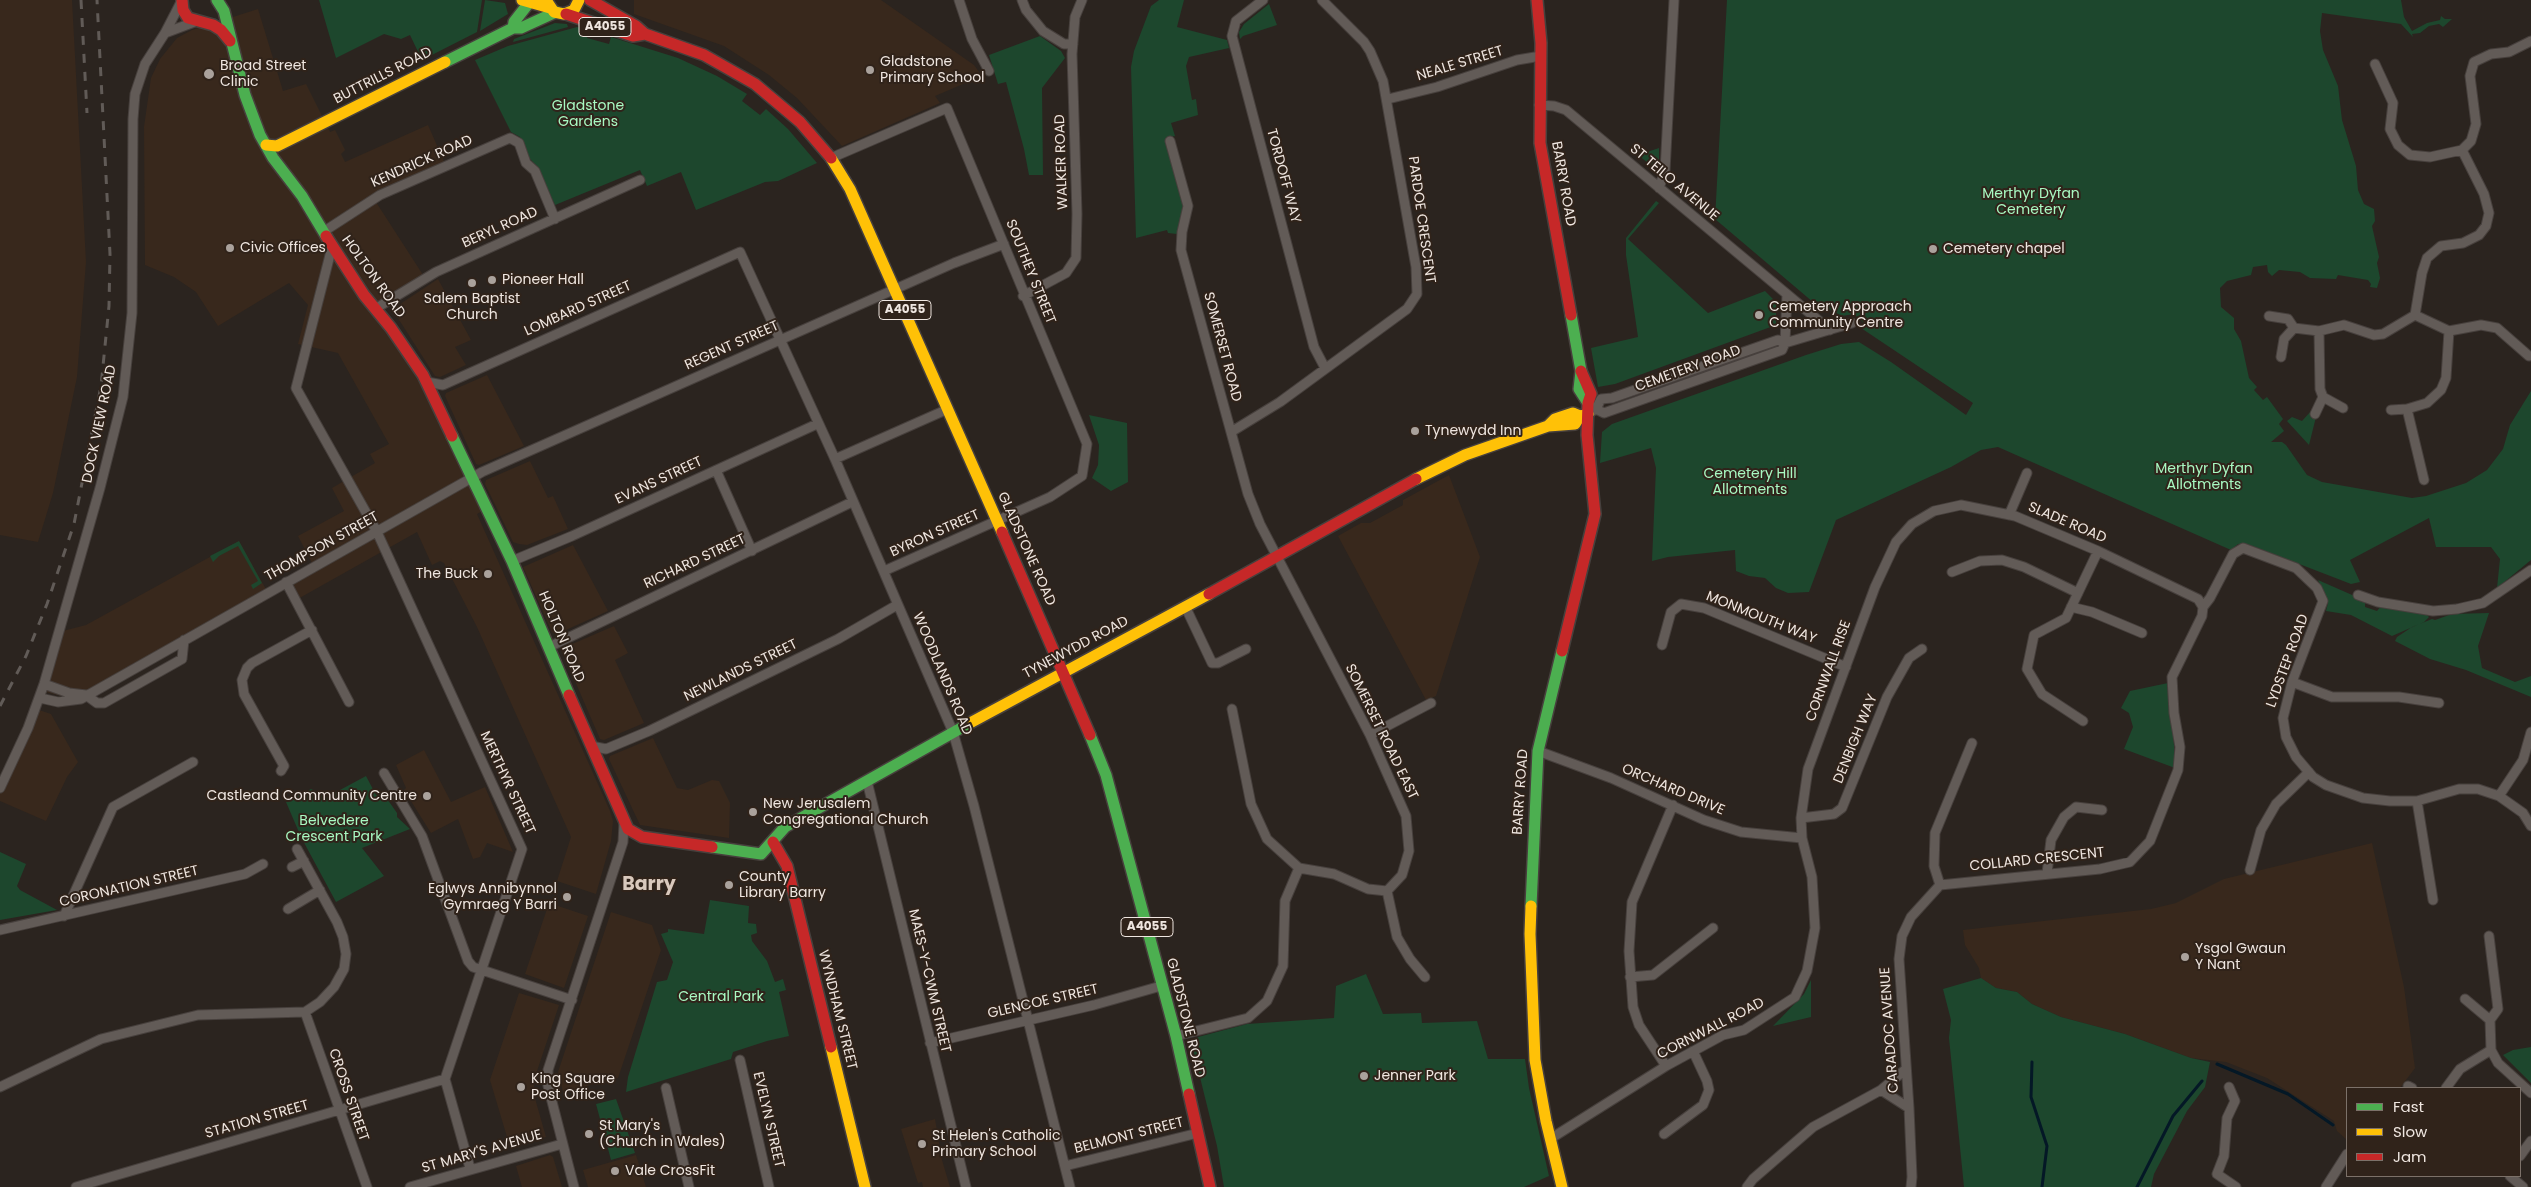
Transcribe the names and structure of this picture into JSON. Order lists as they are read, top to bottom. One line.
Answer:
{"streets":{"main road":["A4055","BUTTRILLS ROAD","BARRY ROAD","HOLTON ROAD","GLADSTONE ROAD","TYNEWYDD ROAD","WYNDHAM STREET"],"street":["NEALE STREET","KENDRICK ROAD","WALKER ROAD","TORDOFF WAY","ST TEILO AVENUE","PARDOE CRESCENT","BERYL ROAD","SOUTHEY STREET","LOMBARD STREET","REGENT STREET","SOMERSET ROAD","CEMETERY ROAD","DOCK VIEW ROAD","EVANS STREET","SLADE ROAD","BYRON STREET","THOMPSON STREET","RICHARD STREET","MONMOUTH WAY","LYDSTEP ROAD","NEWLANDS STREET","CORNWALL RISE","WOODLANDS ROAD","SOMERSET ROAD EAST","DENBIGH WAY","MERTHYR STREET","ORCHARD DRIVE","COLLARD CRESCENT","CORONATION STREET","MAES-Y-CWM STREET","GLENCOE STREET","CORNWALL ROAD","CARADOC AVENUE","CROSS STREET","STATION STREET","EVELYN STREET","BELMONT STREET","ST MARY'S AVENUE"]},"crossings":[["NEALE STREET","BARRY ROAD"],["NEALE STREET","PARDOE CRESCENT"],["BUTTRILLS ROAD","HOLTON ROAD"],["BUTTRILLS ROAD","GLADSTONE ROAD"],["KENDRICK ROAD","BERYL ROAD"],["KENDRICK ROAD","HOLTON ROAD"],["WALKER ROAD","SOUTHEY STREET"],["TORDOFF WAY","PARDOE CRESCENT"],["ST TEILO AVENUE","BARRY ROAD"],["ST TEILO AVENUE","CEMETERY ROAD"],["BARRY ROAD","CEMETERY ROAD"],["BARRY ROAD","TYNEWYDD ROAD"],["BARRY ROAD","ORCHARD DRIVE"],["BARRY ROAD","CORNWALL ROAD"],["PARDOE CRESCENT","SOMERSET ROAD"],["BERYL ROAD","HOLTON ROAD"],["SOUTHEY STREET","REGENT STREET"],["SOUTHEY STREET","BYRON STREET"],["SOUTHEY STREET","GLADSTONE ROAD"],["HOLTON ROAD","LOMBARD STREET"],["HOLTON ROAD","REGENT STREET"],["HOLTON ROAD","EVANS STREET"],["HOLTON ROAD","THOMPSON STREET"],["HOLTON ROAD","RICHARD STREET"],["HOLTON ROAD","TYNEWYDD ROAD"],["HOLTON ROAD","NEWLANDS STREET"],["HOLTON ROAD","MERTHYR STREET"],["HOLTON ROAD","ST MARY'S AVENUE"],["LOMBARD STREET","WOODLANDS ROAD"],["REGENT STREET","THOMPSON STREET"],["REGENT STREET","GLADSTONE ROAD"],["REGENT STREET","WOODLANDS ROAD"],["SOMERSET ROAD","TYNEWYDD ROAD"],["SOMERSET ROAD","SOMERSET ROAD EAST"],["CEMETERY ROAD","TYNEWYDD ROAD"],["DOCK VIEW ROAD","THOMPSON STREET"],["EVANS STREET","WOODLANDS ROAD"],["SLADE ROAD","CORNWALL RISE"],["SLADE ROAD","COLLARD CRESCENT"],["BYRON STREET","GLADSTONE ROAD"],["BYRON STREET","WOODLANDS ROAD"],["THOMPSON STREET","MERTHYR STREET"],["GLADSTONE ROAD","TYNEWYDD ROAD"],["GLADSTONE ROAD","GLENCOE STREET"],["GLADSTONE ROAD","BELMONT STREET"],["RICHARD STREET","WOODLANDS ROAD"],["MONMOUTH WAY","CORNWALL RISE"],["TYNEWYDD ROAD","WOODLANDS ROAD"],["TYNEWYDD ROAD","SOMERSET ROAD EAST"],["TYNEWYDD ROAD","MAES-Y-CWM STREET"],["TYNEWYDD ROAD","WYNDHAM STREET"],["LYDSTEP ROAD","COLLARD CRESCENT"],["NEWLANDS STREET","WOODLANDS ROAD"],["CORNWALL RISE","DENBIGH WAY"],["CORNWALL RISE","ORCHARD DRIVE"],["CORNWALL RISE","CORNWALL ROAD"],["WOODLANDS ROAD","GLENCOE STREET"],["WOODLANDS ROAD","BELMONT STREET"],["MERTHYR STREET","STATION STREET"],["ORCHARD DRIVE","CORNWALL ROAD"],["COLLARD CRESCENT","CARADOC AVENUE"],["MAES-Y-CWM STREET","GLENCOE STREET"],["CROSS STREET","STATION STREET"]],"districts":["Barry"],"parks":["Gladstone Gardens","Merthyr Dyfan Cemetery","Merthyr Dyfan Allotments","Cemetery Hill Allotments","Belvedere Crescent Park","Central Park"],"places":["Gladstone Primary School","Broad Street Clinic","Civic Offices","Cemetery chapel","Pioneer Hall","Salem Baptist Church","Cemetery Approach Community Centre","Tynewydd Inn","The Buck","Castleand Community Centre","New Jerusalem Congregational Church","County Library Barry","Eglwys Annibynnol Gymraeg Y Barri","Ysgol Gwaun Y Nant","Jenner Park","King Square Post Office","St Mary's (Church in Wales)","St Helen's Catholic Primary School","Vale CrossFit"],"legend":["Fast","Slow","Jam"]}
